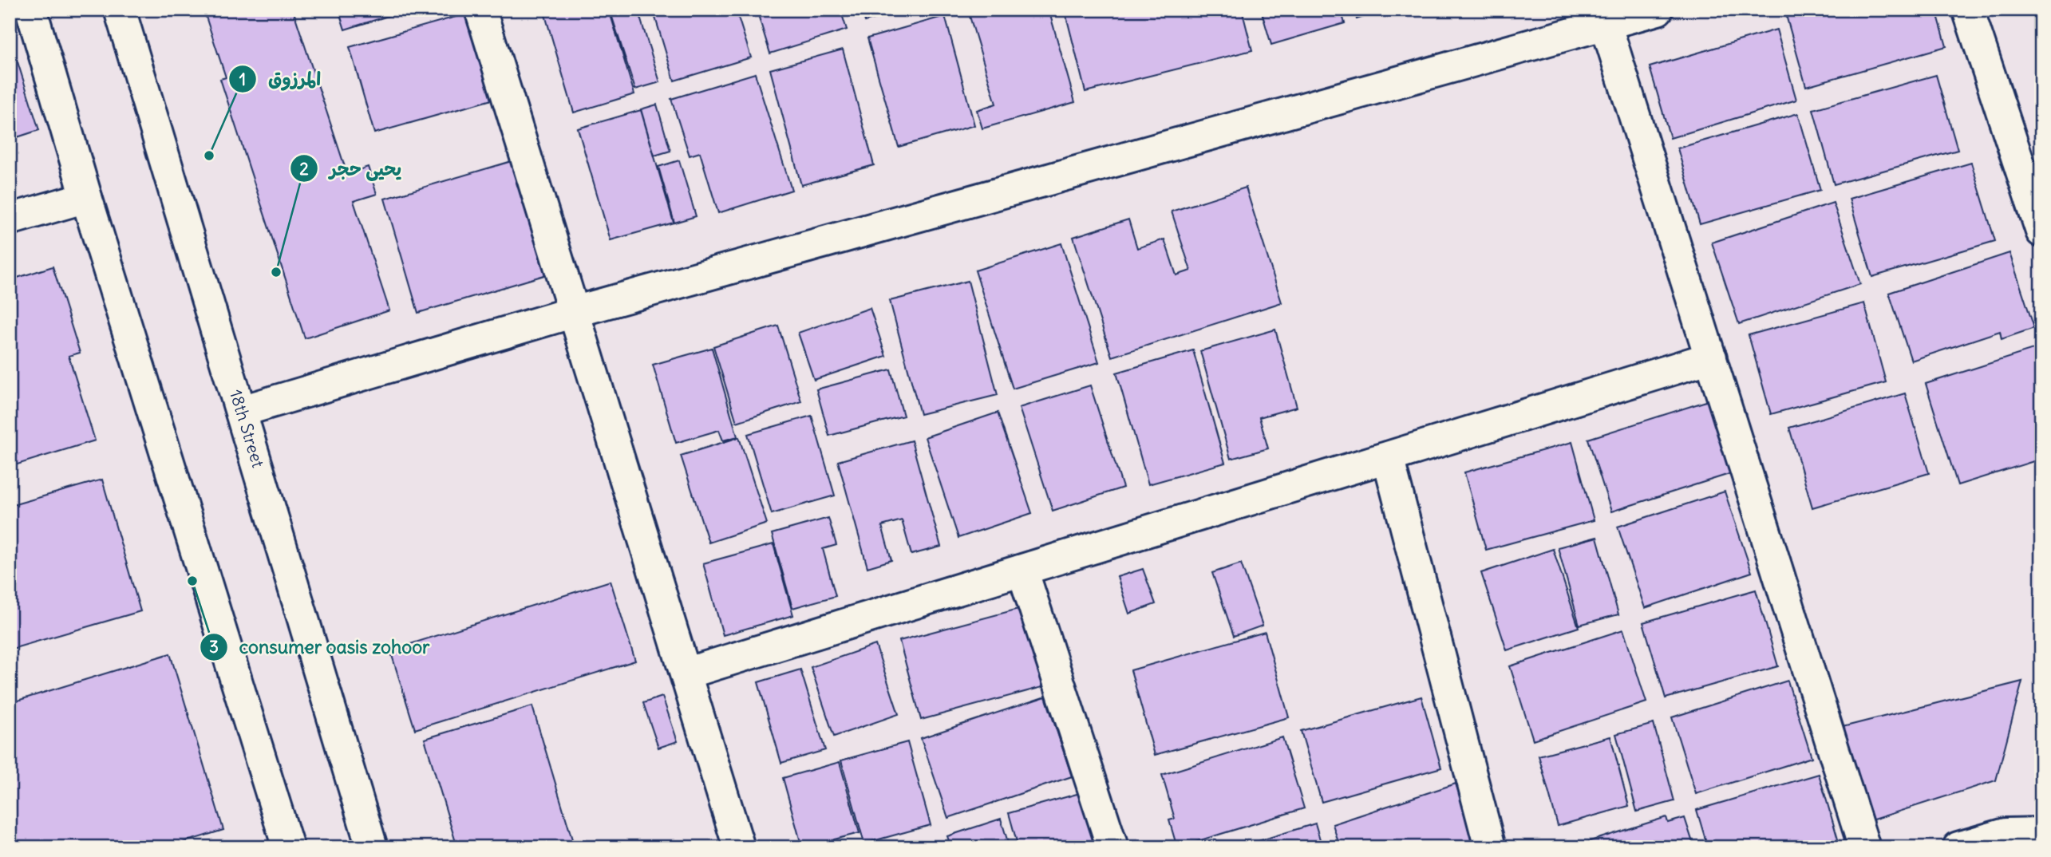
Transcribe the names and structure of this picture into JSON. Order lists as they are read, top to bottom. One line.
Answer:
{"streets":{"street":["18th Street"]},"places":["المرزوق","يحيى حجر","consumer oasis zohoor"]}
